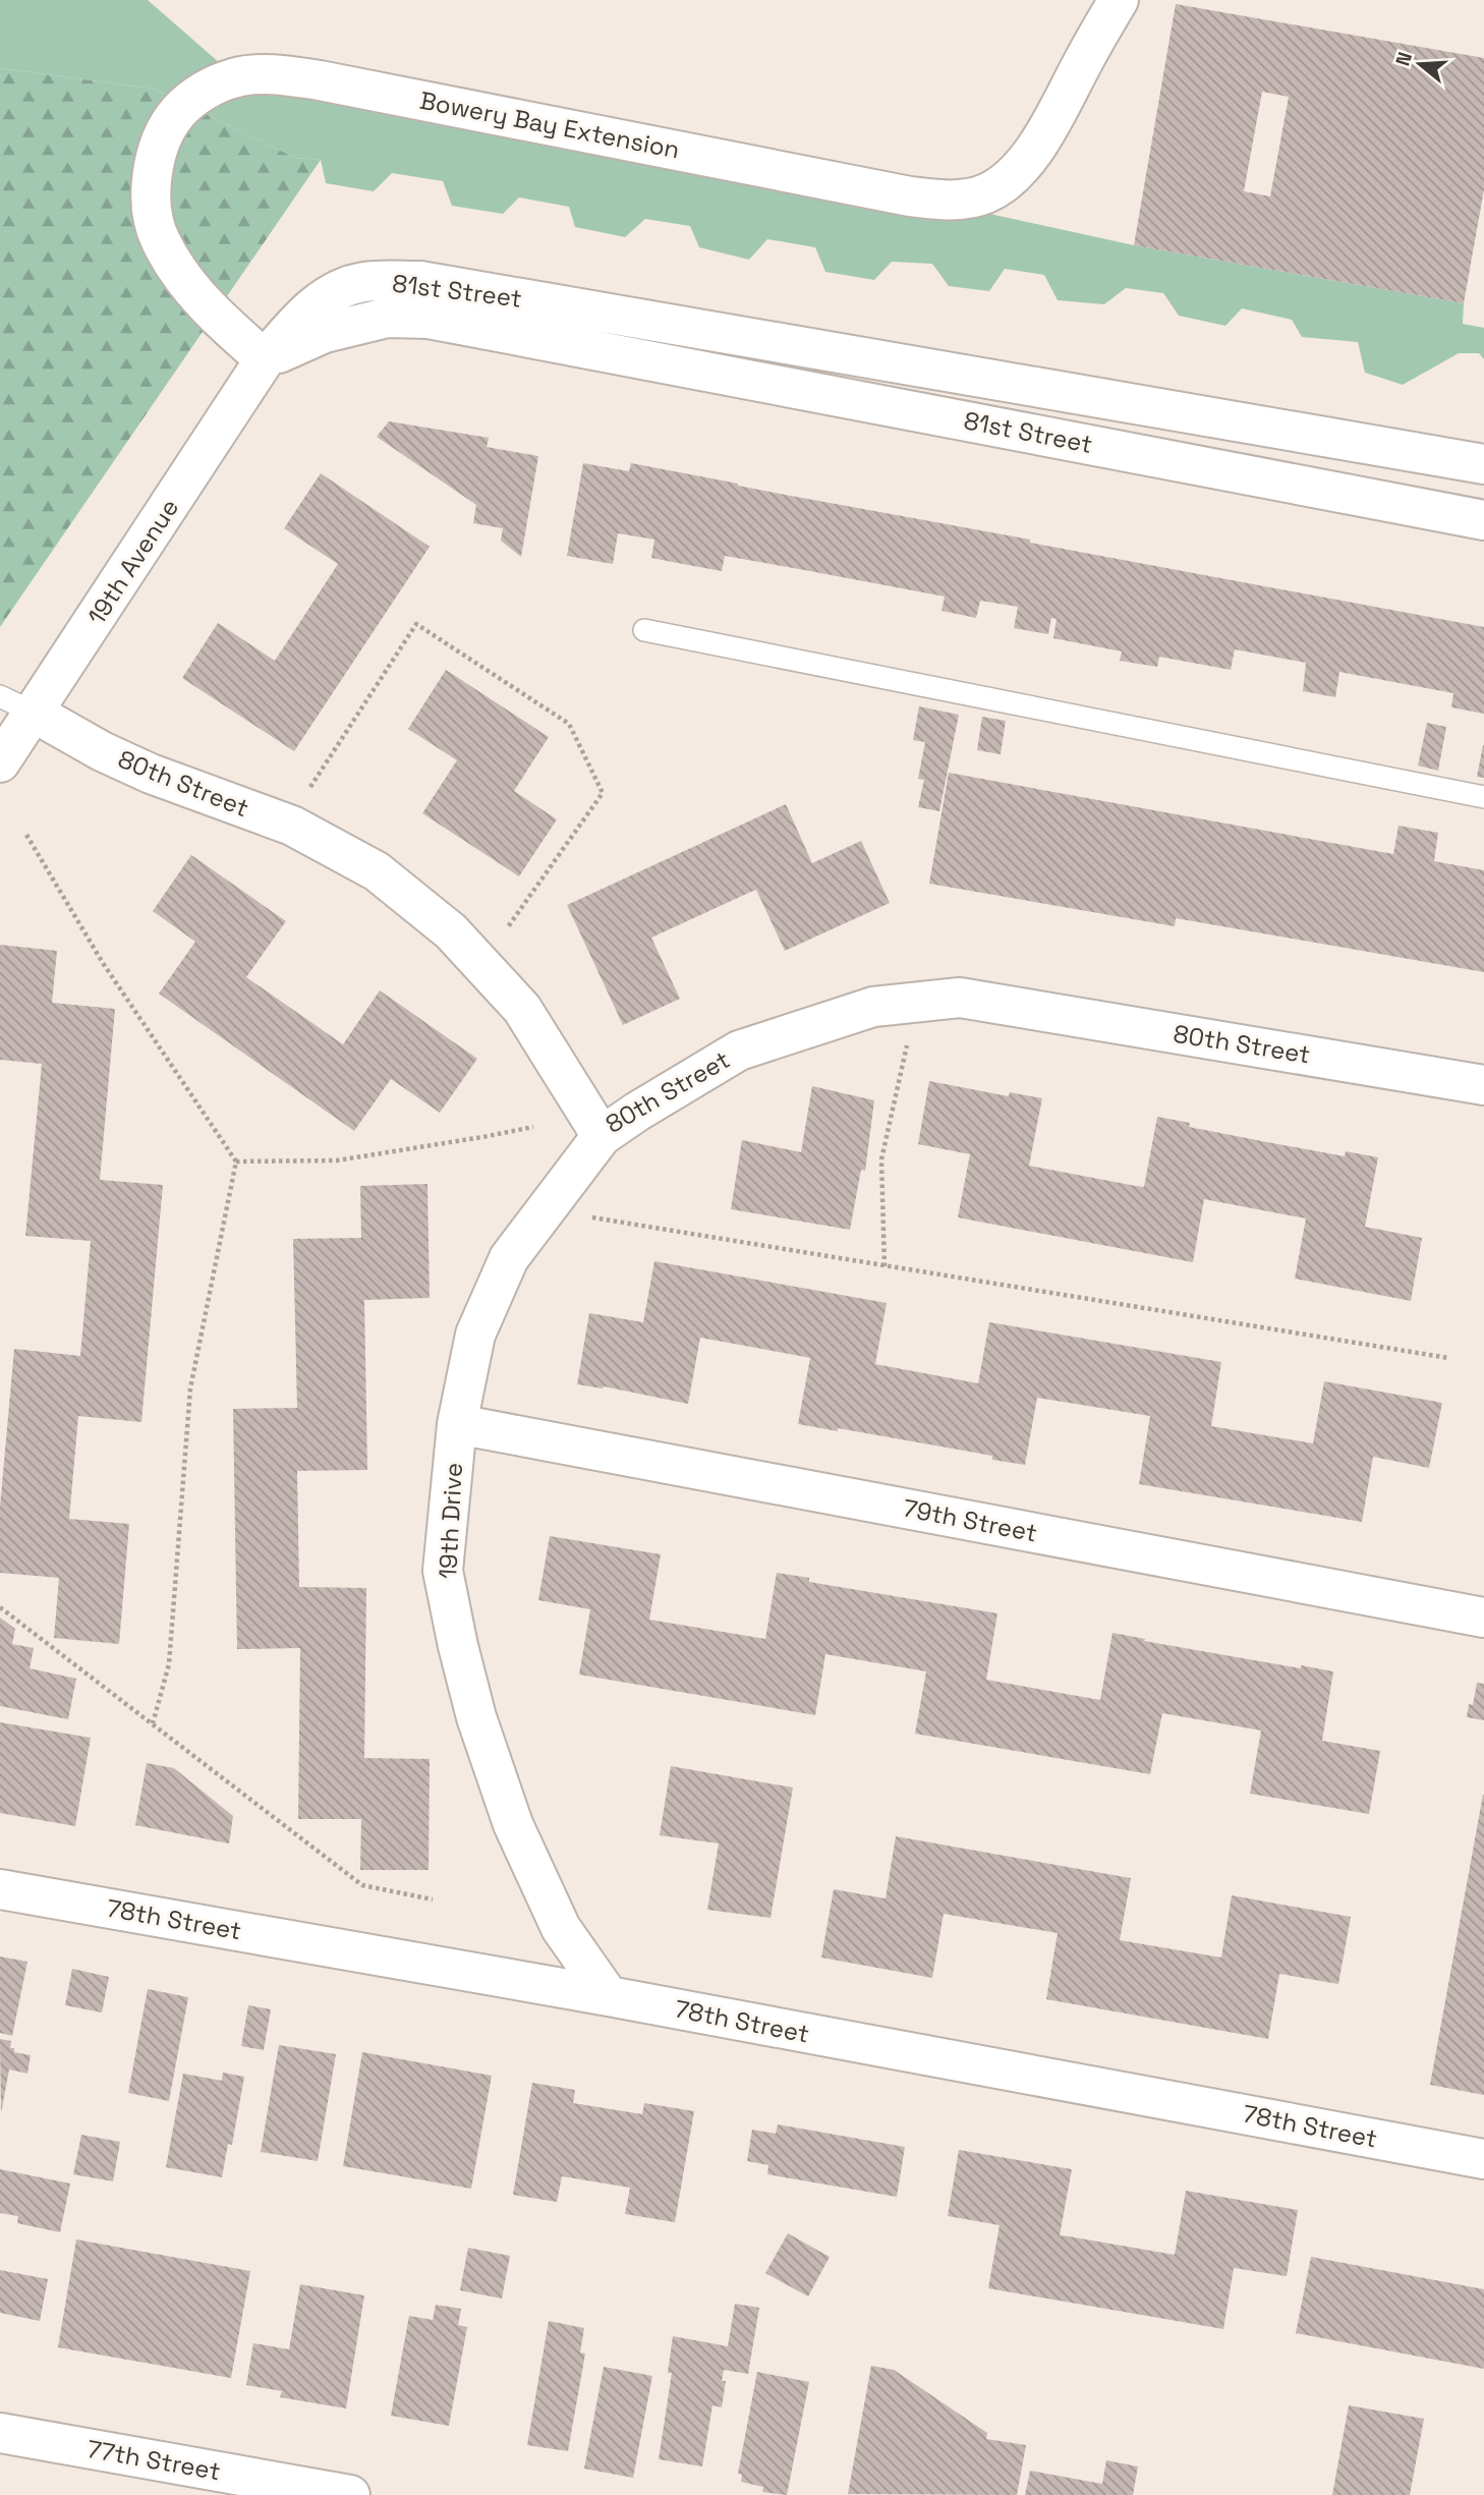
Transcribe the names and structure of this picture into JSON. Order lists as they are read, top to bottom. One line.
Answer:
{"streets":{"street":["Bowery Bay Extension","81st Street","19th Avenue","80th Street","19th Drive","79th Street","78th Street","77th Street"]},"crossings":[["Bowery Bay Extension","81st Street"],["Bowery Bay Extension","19th Avenue"],["81st Street","19th Avenue"],["19th Avenue","80th Street"],["80th Street","19th Drive"],["19th Drive","79th Street"],["19th Drive","78th Street"]],"north":"left"}
